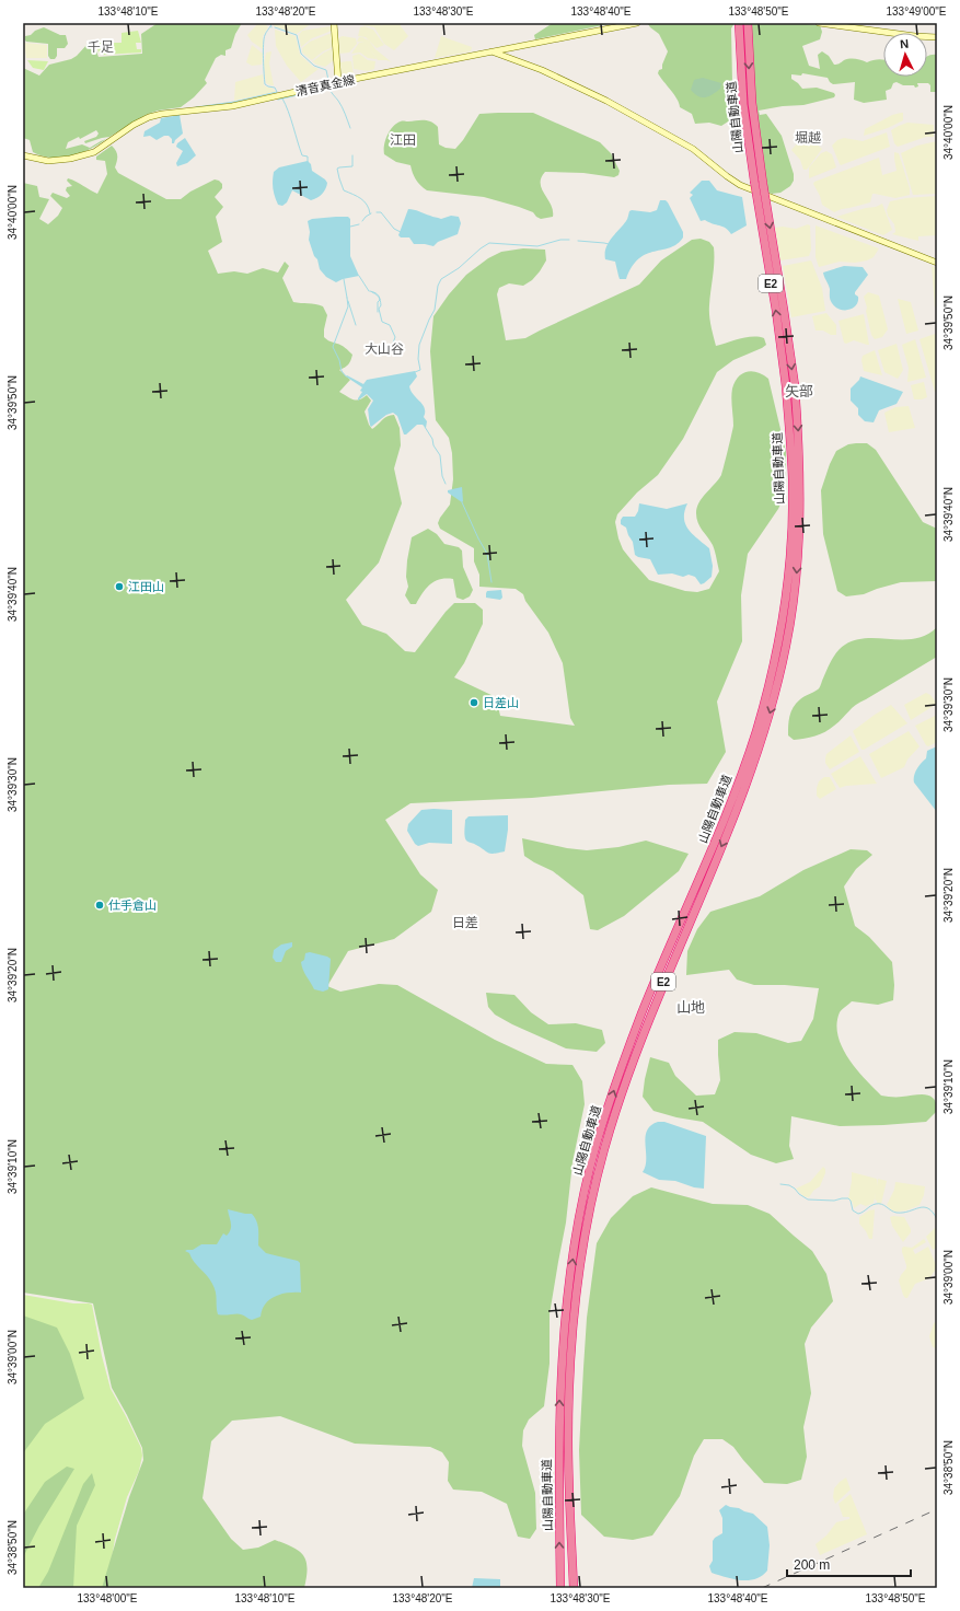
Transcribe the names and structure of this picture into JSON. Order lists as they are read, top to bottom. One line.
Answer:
{"streets":{"highway":["山陽自動車道","E2"],"main road":["清音真金線"]},"districts":["千足","堀越","江田","大山谷","矢部","日差","山地"],"places":["江田山","日差山","仕手倉山"],"scale_bar":"200 m","north":"top","coordinates":["133°48'10\"E","133°48'20\"E","133°48'30\"E","133°48'40\"E","133°48'50\"E","133°49'00\"E","34°40'00\"N","34°39'50\"N","34°39'40\"N","34°39'30\"N","34°39'20\"N","34°39'10\"N","34°39'00\"N","34°38'50\"N","133°48'00\"E"]}
